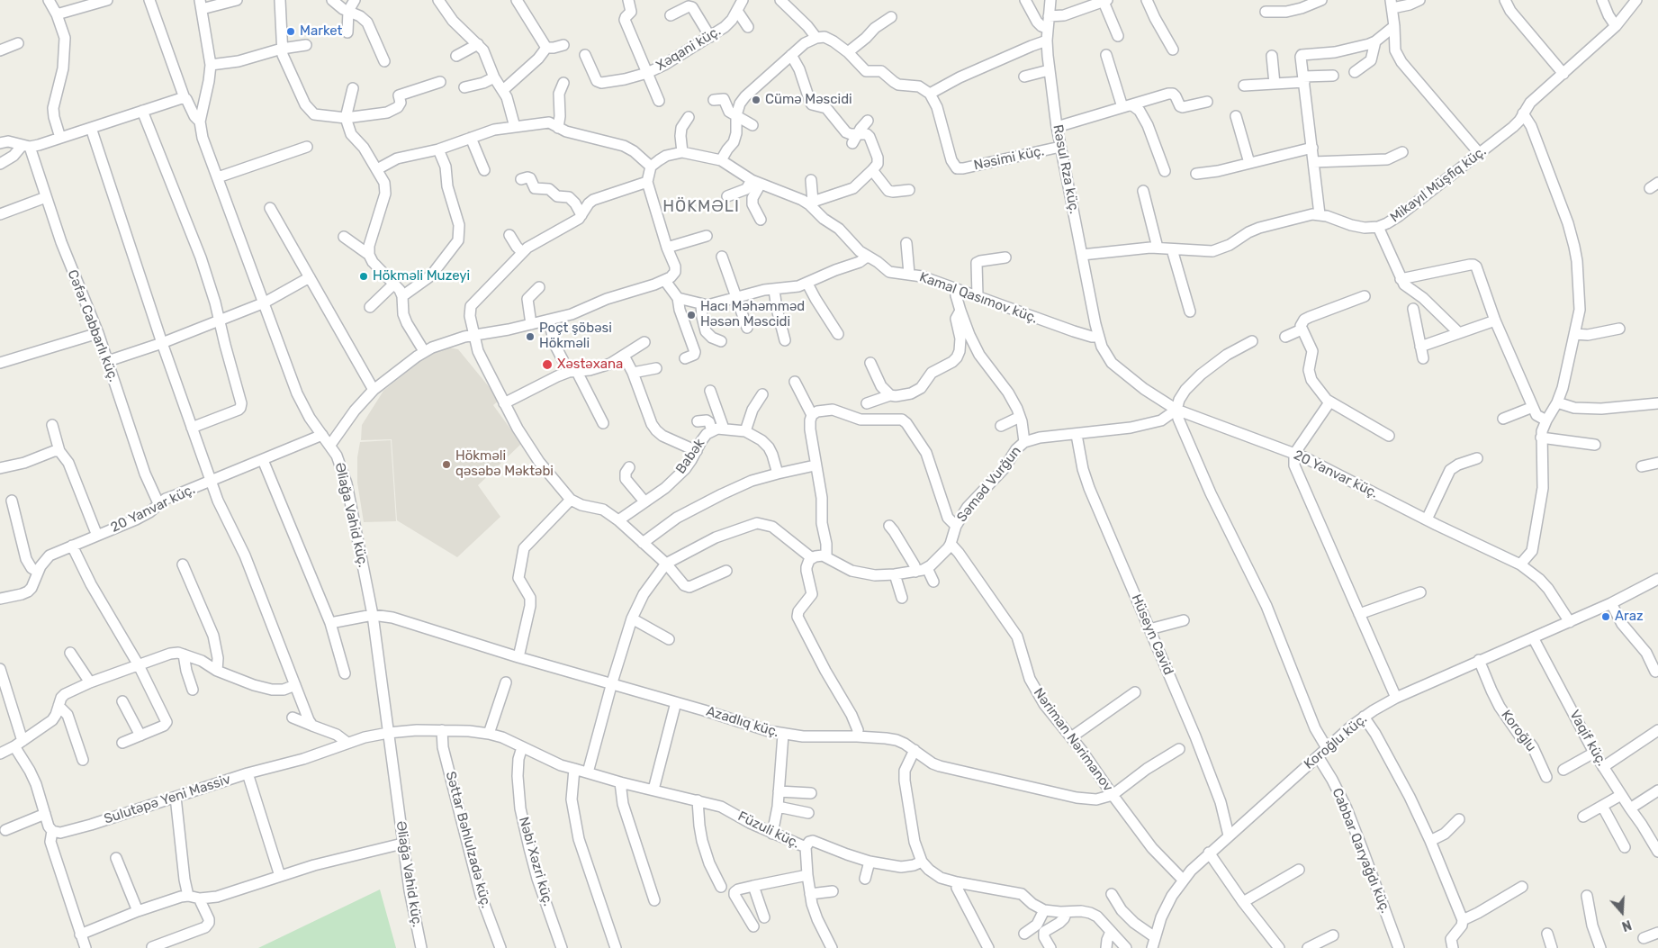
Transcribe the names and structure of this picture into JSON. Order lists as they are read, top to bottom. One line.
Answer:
{"streets":{"street":["Xəqani küç.","Nəsimi küç.","Rəsul Rza küç.","Mikayıl Müşfiq küç.","Kamal Qasımov küç.","Cəfər Cabbarlı küç.","Babək","20 Yanvar küç.","Səməd Vurğun","Əliağa Vahid küç.","Hüseyn Cavid","Azadlıq küç.","Koroğlu","Vaqif küç.","Nəriman Nərimanov","Koroğlu küç.","Sulutəpə Yeni Massiv","Füzuli küç.","Səttar Bəhlulzadə küç.","Cabbar Qaryağdı küç.","Nəbi Xəzri küç."]},"crossings":[["Nəsimi küç.","Rəsul Rza küç."],["Rəsul Rza küç.","Mikayıl Müşfiq küç."],["Rəsul Rza küç.","Kamal Qasımov küç."],["Rəsul Rza küç.","20 Yanvar küç."],["Kamal Qasımov küç.","20 Yanvar küç."],["Cəfər Cabbarlı küç.","20 Yanvar küç."],["20 Yanvar küç.","Səməd Vurğun"],["20 Yanvar küç.","Əliağa Vahid küç."],["20 Yanvar küç.","Koroğlu küç."],["Səməd Vurğun","Hüseyn Cavid"],["Səməd Vurğun","Nəriman Nərimanov"],["Əliağa Vahid küç.","Azadlıq küç."],["Əliağa Vahid küç.","Sulutəpə Yeni Massiv"],["Əliağa Vahid küç.","Füzuli küç."],["Hüseyn Cavid","Koroğlu küç."],["Azadlıq küç.","Nəriman Nərimanov"],["Koroğlu","Koroğlu küç."],["Vaqif küç.","Koroğlu küç."],["Nəriman Nərimanov","Koroğlu küç."],["Koroğlu küç.","Cabbar Qaryağdı küç."],["Sulutəpə Yeni Massiv","Füzuli küç."],["Füzuli küç.","Səttar Bəhlulzadə küç."],["Füzuli küç.","Nəbi Xəzri küç."]],"districts":["HÖKMƏLI"],"places":["Market","Cümə Məscidi","Hökməli Muzeyi","Hacı Məhəmməd Həsən Məscidi","Poçt şöbəsi Hökməli","Xəstəxana","Hökməli qəsəbə Məktəbi","Araz"],"north":"bottom"}
